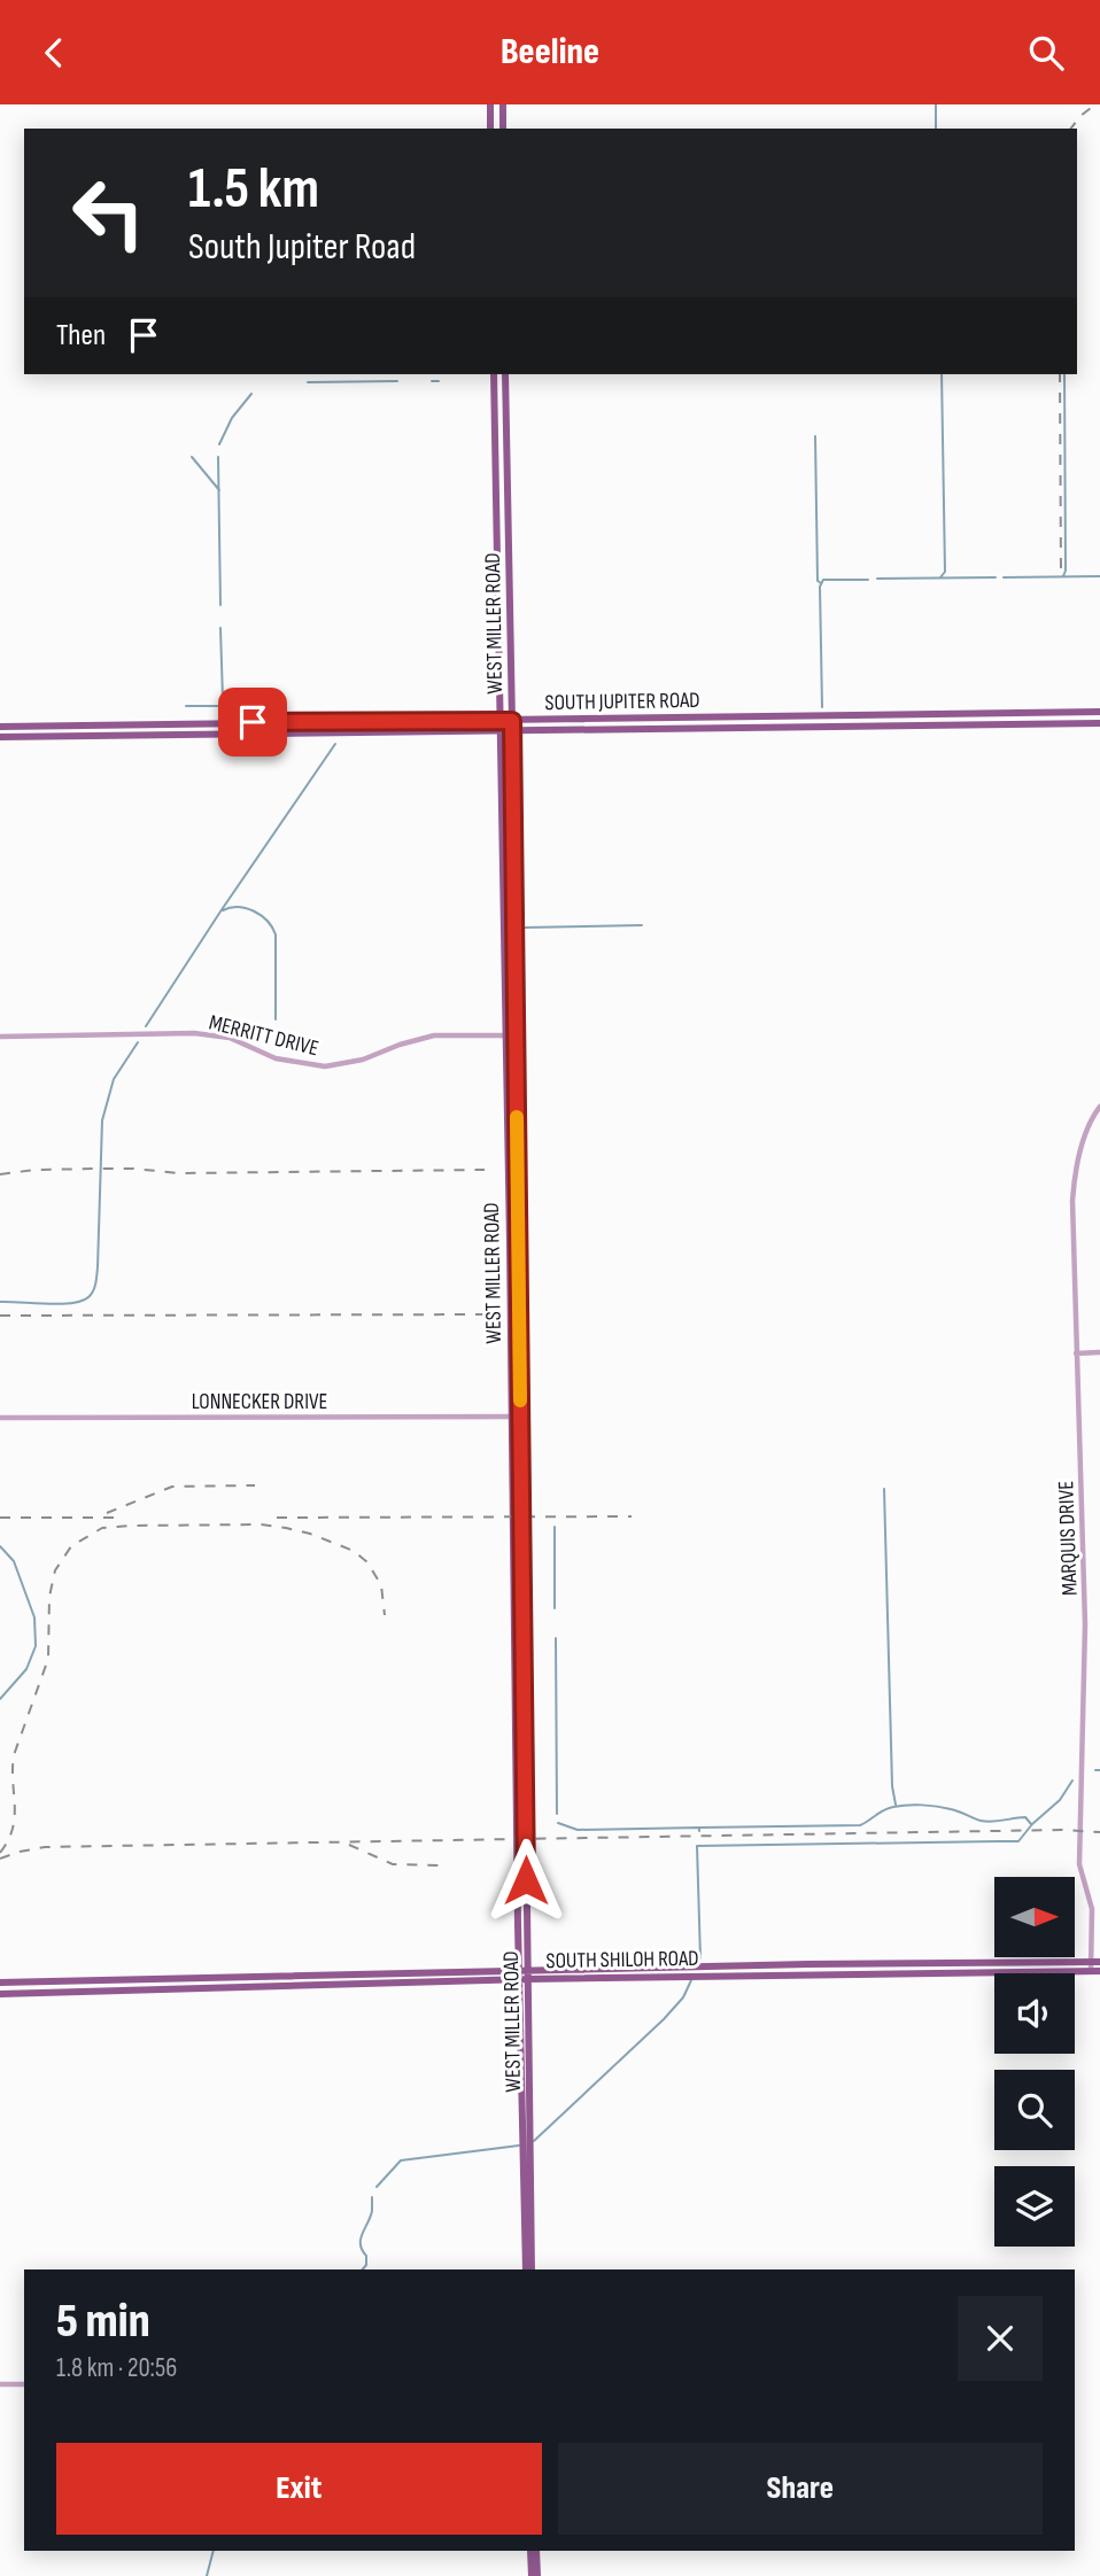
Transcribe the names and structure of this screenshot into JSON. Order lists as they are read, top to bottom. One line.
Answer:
{"streets":{"main road":["WEST MILLER ROAD","SOUTH JUPITER ROAD","SOUTH SHILOH ROAD"],"street":["MERRITT DRIVE","LONNECKER DRIVE","MARQUIS DRIVE"]},"crossings":[["WEST MILLER ROAD","SOUTH JUPITER ROAD"],["WEST MILLER ROAD","MERRITT DRIVE"],["WEST MILLER ROAD","LONNECKER DRIVE"],["WEST MILLER ROAD","SOUTH SHILOH ROAD"],["MARQUIS DRIVE","SOUTH SHILOH ROAD"]],"north":"right","page":{"header":"Beeline","turn":["1.5 km","South Jupiter Road"],"then":"Then","heading":["5 min","1.8 km · 20:56"],"buttons":["Exit","Share"]}}
